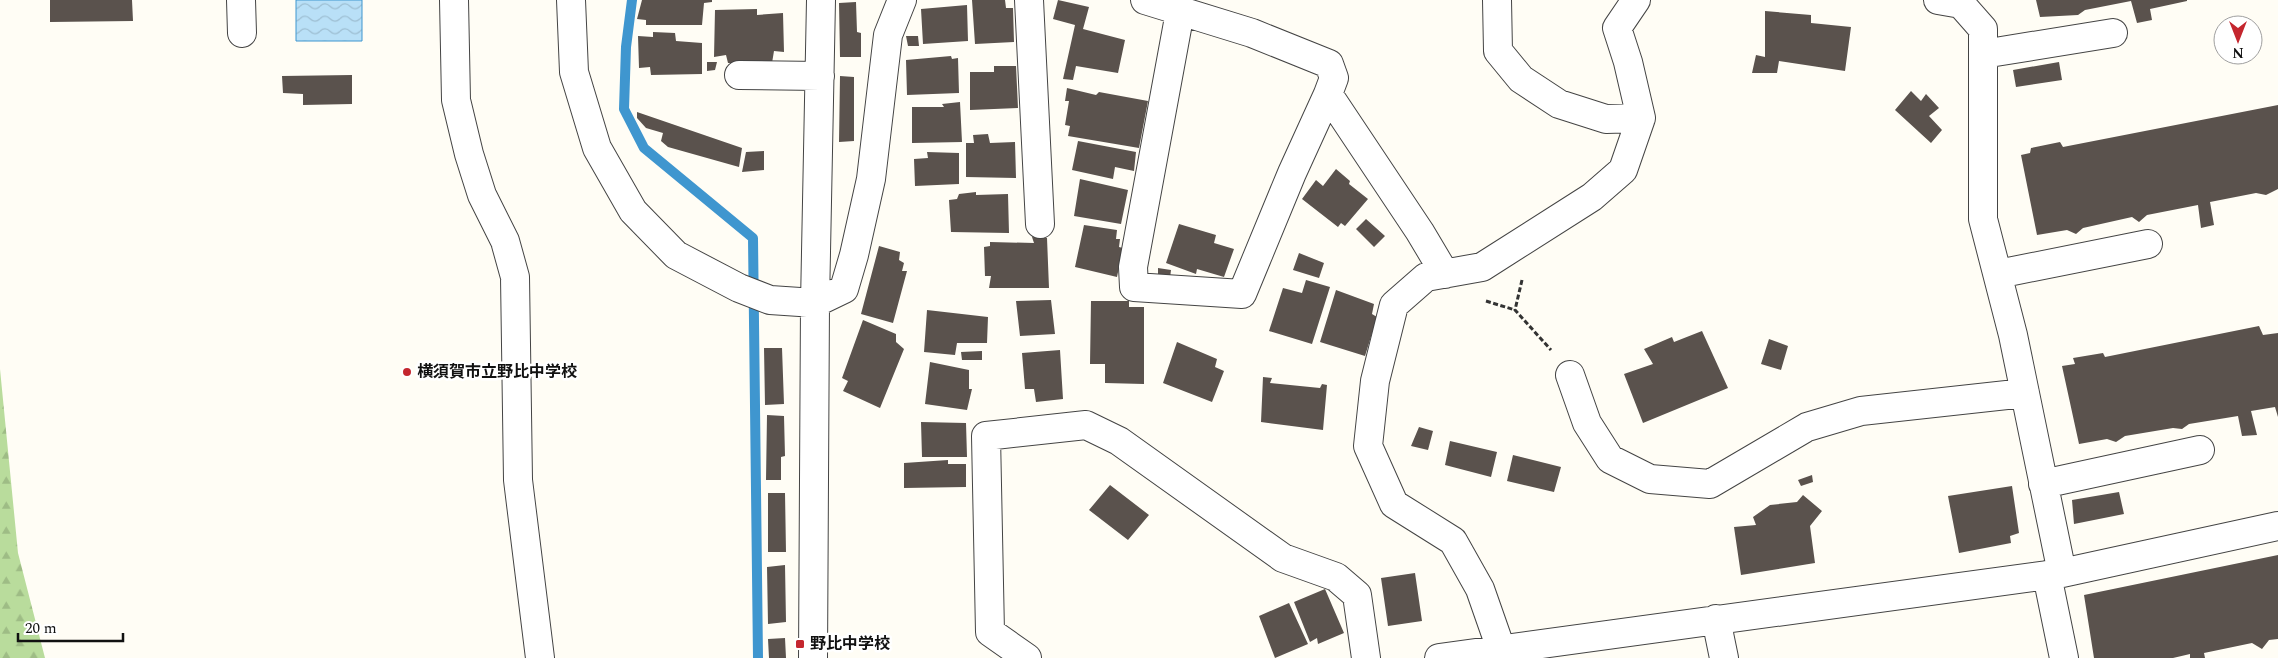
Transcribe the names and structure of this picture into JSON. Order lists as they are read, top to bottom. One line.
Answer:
{"places":{"other":["横須賀市立野比中学校"],"transit":["野比中学校"]},"scale_bar":"20 m","north":"bottom"}
